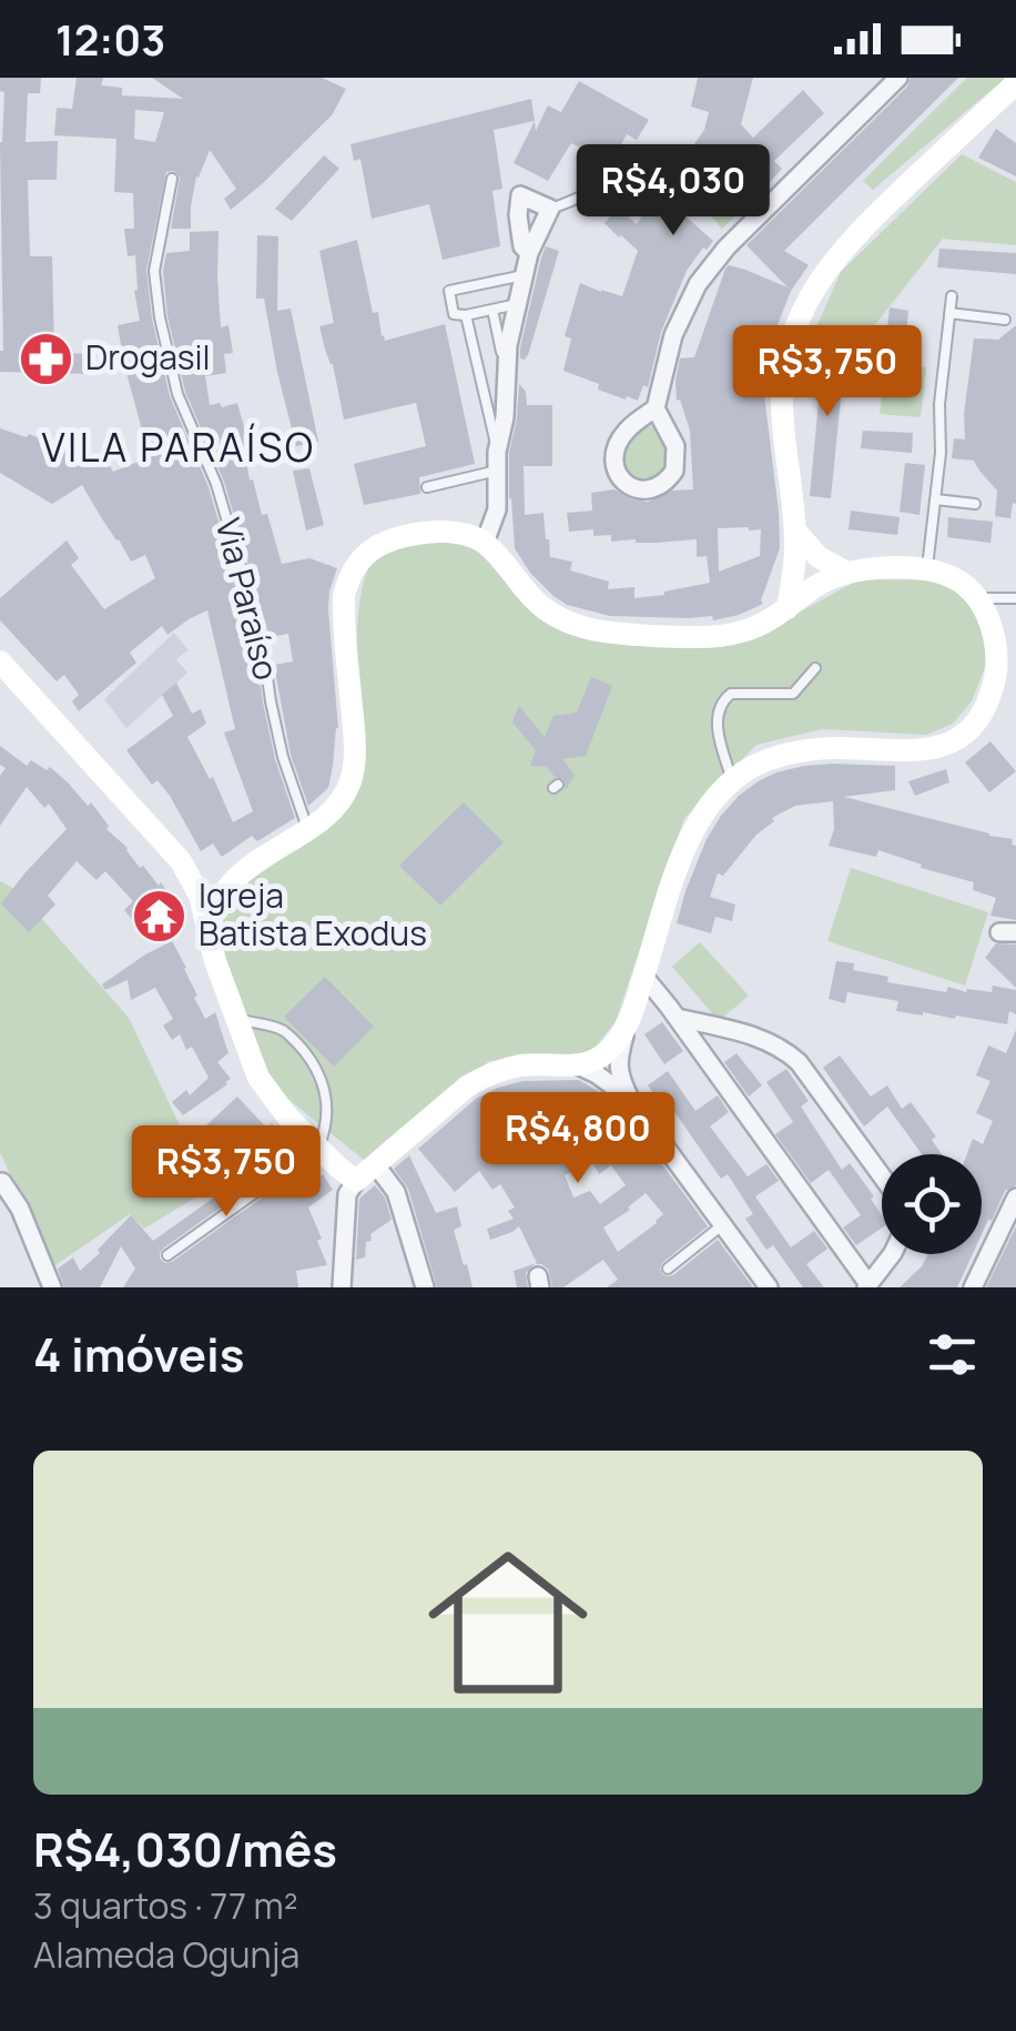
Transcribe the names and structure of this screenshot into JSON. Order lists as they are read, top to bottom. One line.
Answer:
{"streets":{"lane":["Via Paraíso"]},"districts":["VILA PARAÍSO"],"places":{"pharmacy":["Drogasil"],"temple":["Igreja Batista Exodus"]},"page":{"status":"12:03","price":["R$4,030","R$3,750","R$4,800","R$3,750"],"heading":"4 imóveis","list":[{"name":"R$4,030/mês","note":"3 quartos · 77 m² · Alameda Ogunja"}]}}
